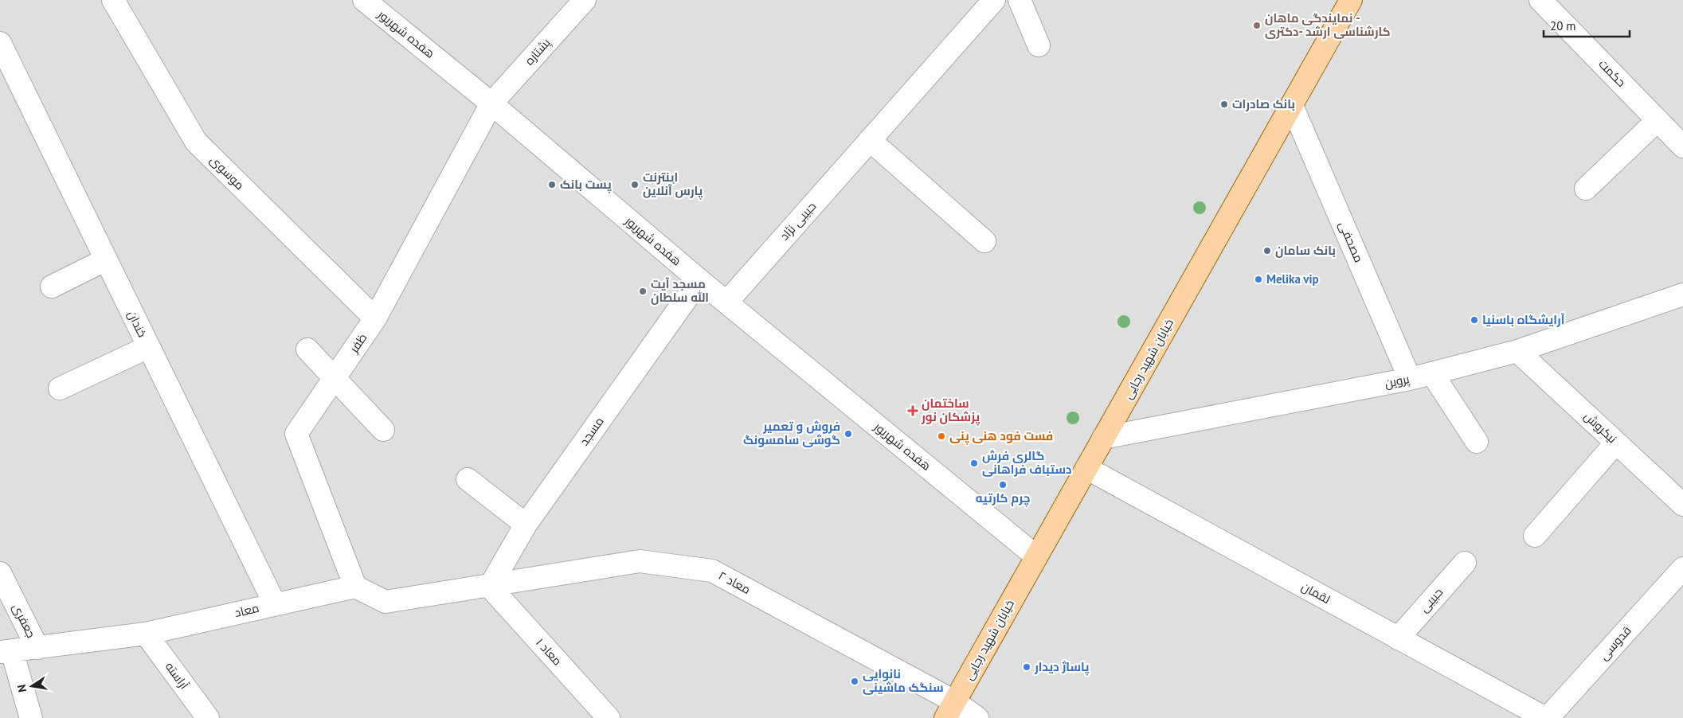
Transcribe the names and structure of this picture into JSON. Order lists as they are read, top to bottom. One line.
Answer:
{"streets":{"main road":["خیابان شهید رجایی"],"street":["هفده شهریور","پشتاره","حکمت","موسوی","حبیبی نژاد","مصحفی","خندان","ظفر","پروین","نیکروش","مسجد","معاد ۲","لقمان","حبیبی","معاد","جعفری","قدوسی","معاد ۱","آراسته"]},"crossings":[["هفده شهریور","پشتاره"],["هفده شهریور","حبیبی نژاد"],["هفده شهریور","ظفر"],["هفده شهریور","خیابان شهید رجایی"],["هفده شهریور","مسجد"],["پشتاره","ظفر"],["موسوی","ظفر"],["مصحفی","خیابان شهید رجایی"],["مصحفی","پروین"],["خندان","معاد"],["ظفر","معاد"],["خیابان شهید رجایی","پروین"],["خیابان شهید رجایی","معاد ۲"],["خیابان شهید رجایی","لقمان"],["پروین","نیکروش"],["مسجد","معاد ۲"],["مسجد","معاد ۱"],["معاد ۲","معاد ۱"],["لقمان","حبیبی"],["لقمان","قدوسی"],["معاد","جعفری"],["معاد","آراسته"]],"places":{"other":["نمایندگی ماهان - کارشناسی ارشد -دکتری","بانک صادرات","پست بانک","اینترنت پارس آنلاین","بانک سامان","Melika vip","مسجد آیت الله سلطان","آرایشگاه باسنیا","فروش و تعمیر گوشی سامسونگ","فست فود هنی پنی","گالری فرش دستباف فراهانی","چرم کارتیه","پاساژ دیدار","نانوایی سنگک ماشینی"],"health":["ساختمان پزشکان نور"]},"scale_bar":"20 m","north":"left"}
